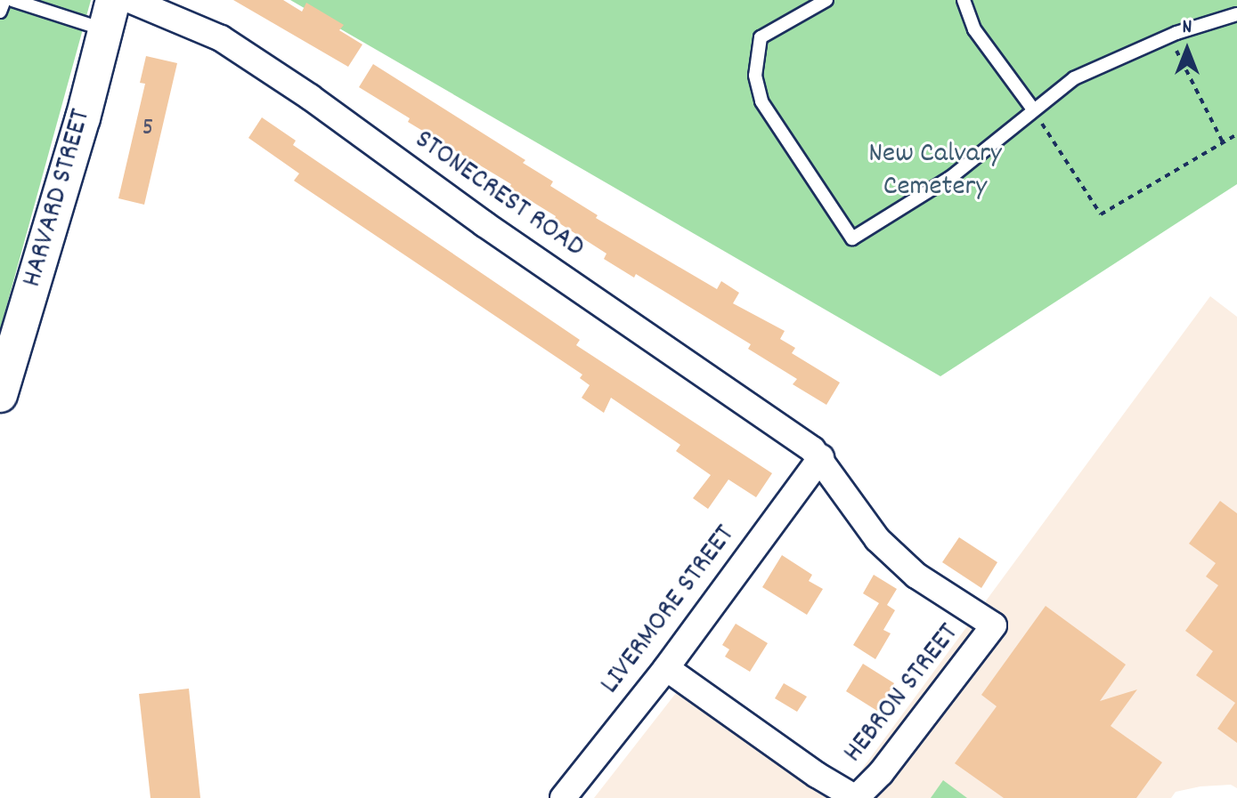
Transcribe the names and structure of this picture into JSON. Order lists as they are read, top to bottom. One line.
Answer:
{"streets":{"main road":["HARVARD STREET"],"street":["STONECREST ROAD","LIVERMORE STREET","HEBRON STREET"]},"crossings":[["STONECREST ROAD","LIVERMORE STREET"],["STONECREST ROAD","HEBRON STREET"]],"parks":["New Calvary Cemetery"],"house_numbers":["5"],"north":"top"}
